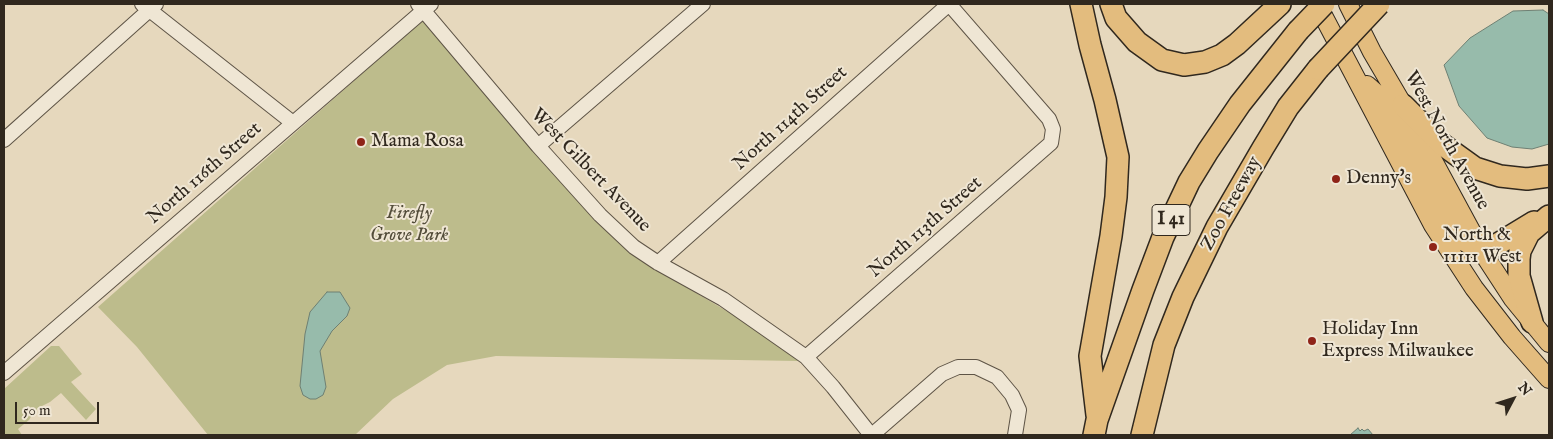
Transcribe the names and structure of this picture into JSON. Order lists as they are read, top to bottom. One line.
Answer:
{"streets":{"highway":["Zoo Freeway","I 41"],"main road":["West North Avenue"],"street":["North 114th Street","West Gilbert Avenue","North 116th Street","North 113th Street"]},"crossings":[["North 114th Street","West Gilbert Avenue"],["North 114th Street","North 113th Street"],["West Gilbert Avenue","North 116th Street"],["West Gilbert Avenue","North 113th Street"]],"parks":["Firefly Grove Park"],"places":["Mama Rosa","Denny's","North & 11111 West","Holiday Inn Express Milwaukee"],"scale_bar":"50 m","north":"top right"}
